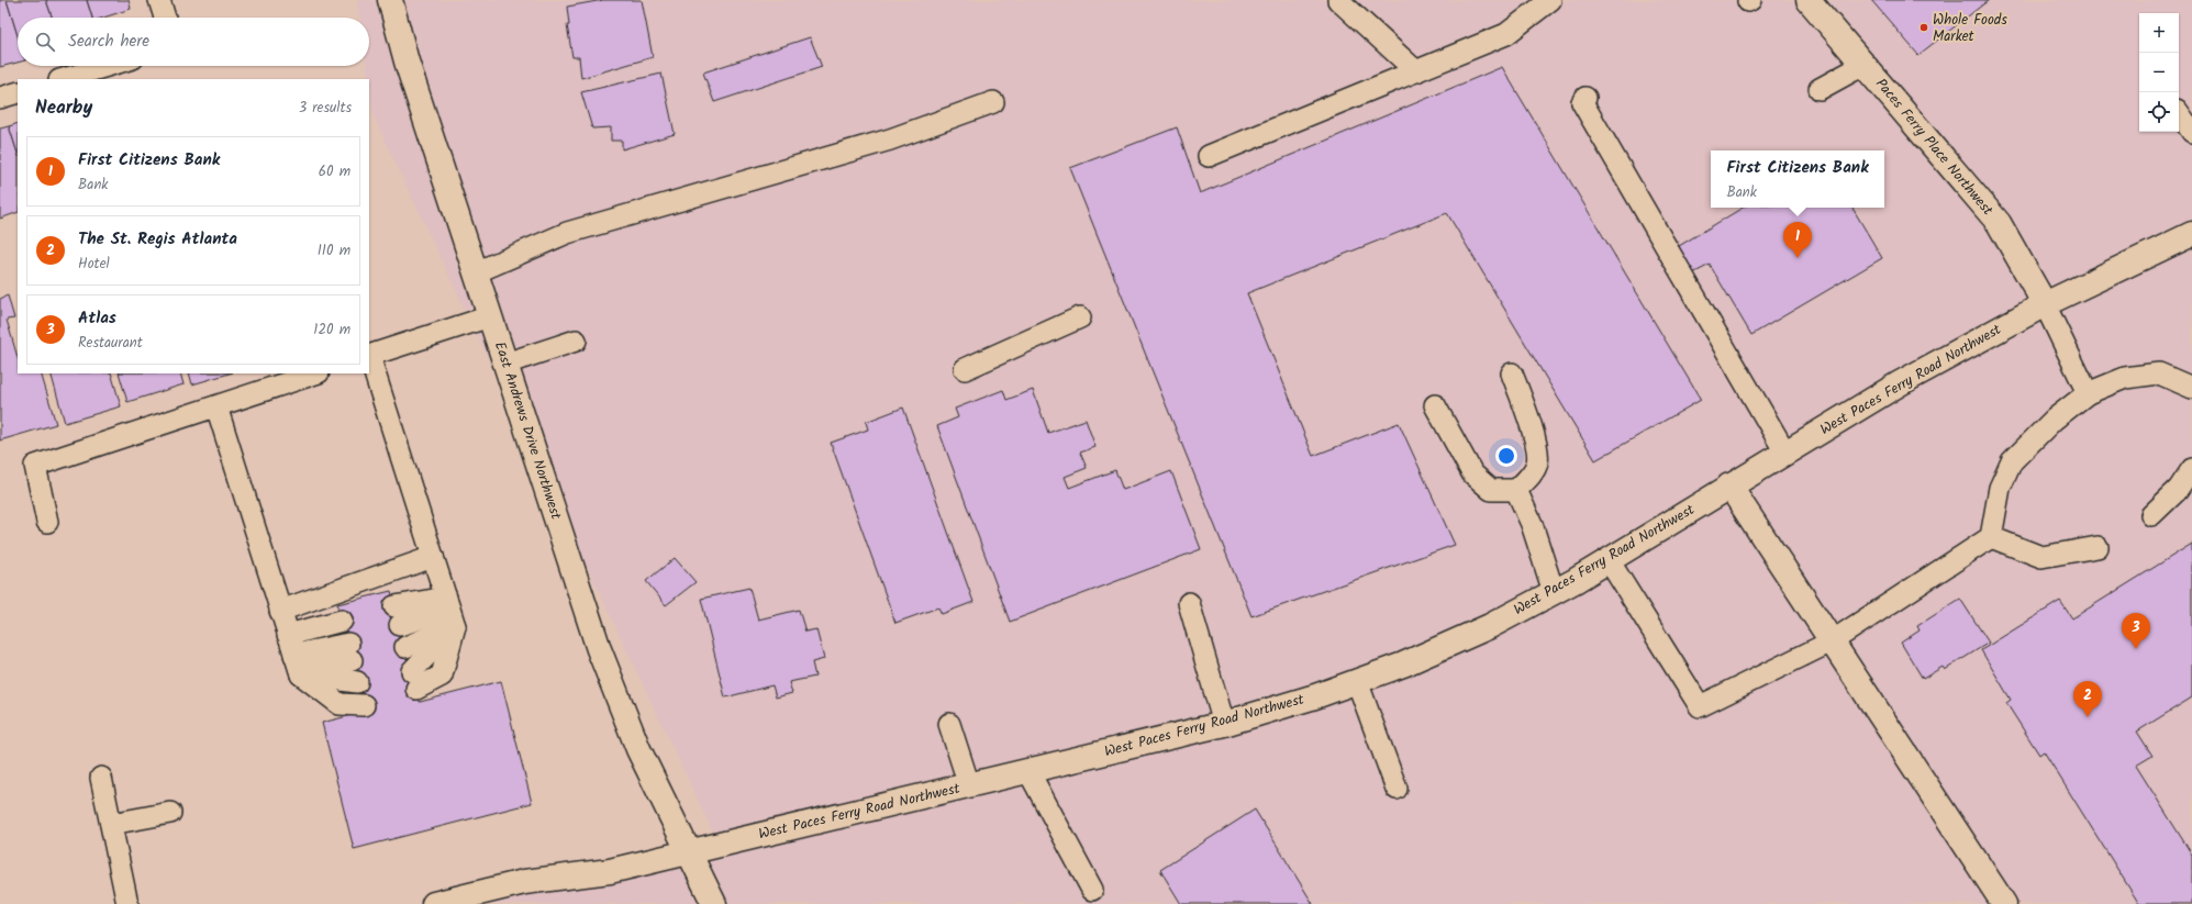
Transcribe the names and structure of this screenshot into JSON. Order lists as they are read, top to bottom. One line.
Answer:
{"streets":{"main road":["Paces Ferry Place Northwest","West Paces Ferry Road Northwest","East Andrews Drive Northwest"]},"crossings":[["Paces Ferry Place Northwest","West Paces Ferry Road Northwest"],["West Paces Ferry Road Northwest","East Andrews Drive Northwest"]],"places":["Whole Foods Market"],"page":{"map_buttons":["+","−"],"search":"Search here","heading":["Nearby","3 results"],"list":[{"mark":"1","name":"First Citizens Bank","note":"Bank","value":"60 m"},{"mark":"2","name":"The St. Regis Atlanta","note":"Hotel","value":"110 m"},{"mark":"3","name":"Atlas","note":"Restaurant","value":"120 m"}],"popup":["First Citizens Bank","Bank"],"pins":["1","3","2"]}}
